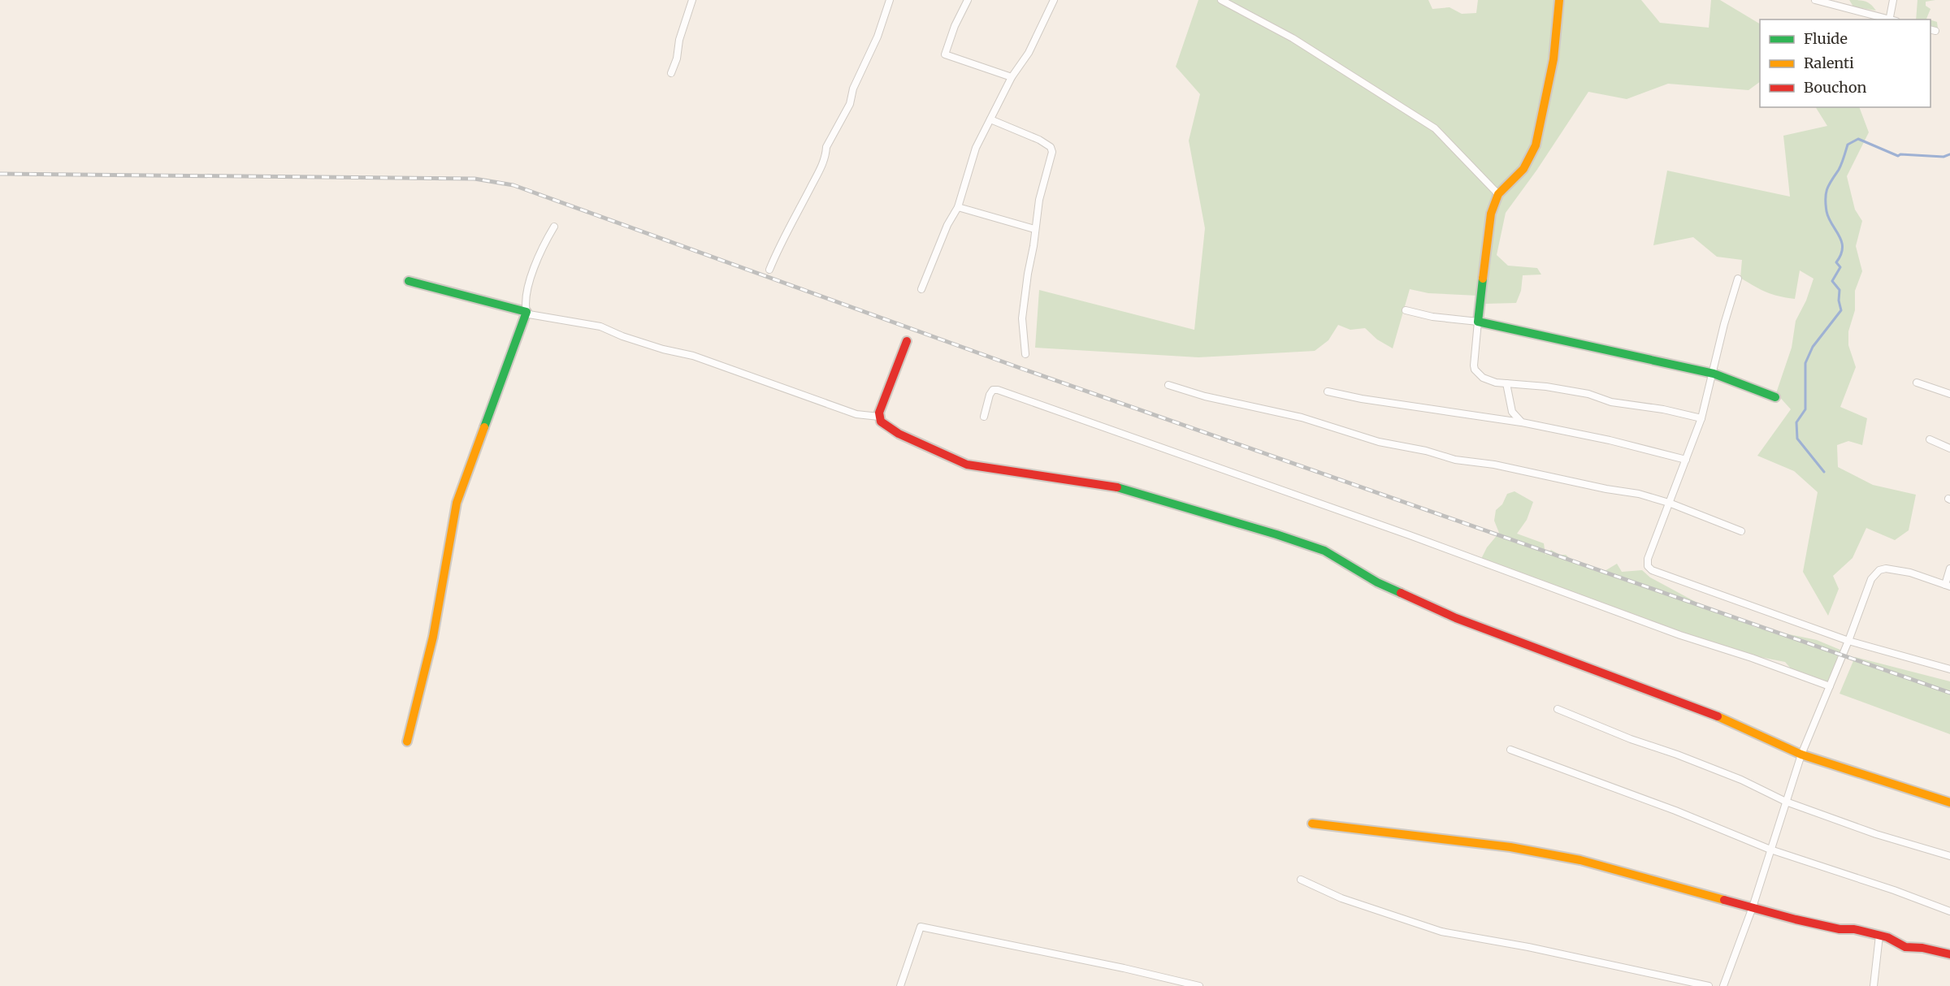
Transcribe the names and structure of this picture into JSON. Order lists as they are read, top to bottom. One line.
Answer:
{"legend":["Fluide","Ralenti","Bouchon"]}
